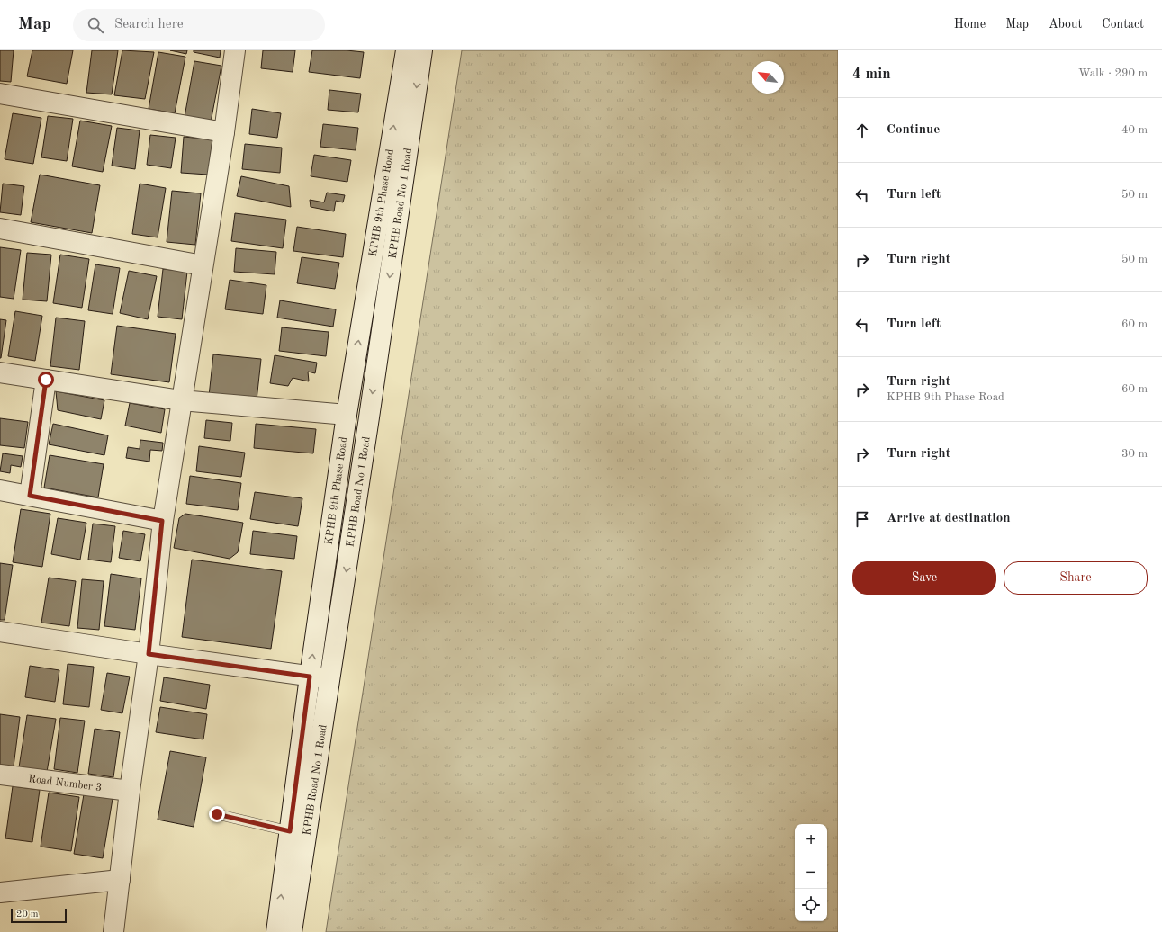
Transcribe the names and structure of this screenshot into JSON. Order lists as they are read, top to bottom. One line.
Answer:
{"streets":{"street":["KPHB 9th Phase Road","KPHB Road No 1 Road","Road Number 3"]},"crossings":[["KPHB 9th Phase Road","KPHB Road No 1 Road"]],"one_way":["KPHB Road No 1 Road"],"scale_bar":"20 m","north":"top left","page":{"header":"Map","search":"Search here","nav":["Home","Map","About","Contact"],"heading":["4 min","Walk · 290 m"],"list":[["Continue","40 m"],["Turn left","50 m"],["Turn right","50 m"],["Turn left","60 m"],["Turn right","KPHB 9th Phase Road","60 m"],["Turn right","30 m"],"Arrive at destination"],"buttons":["Save","Share"],"map_buttons":["+","−"],"scale":"20 m"}}
